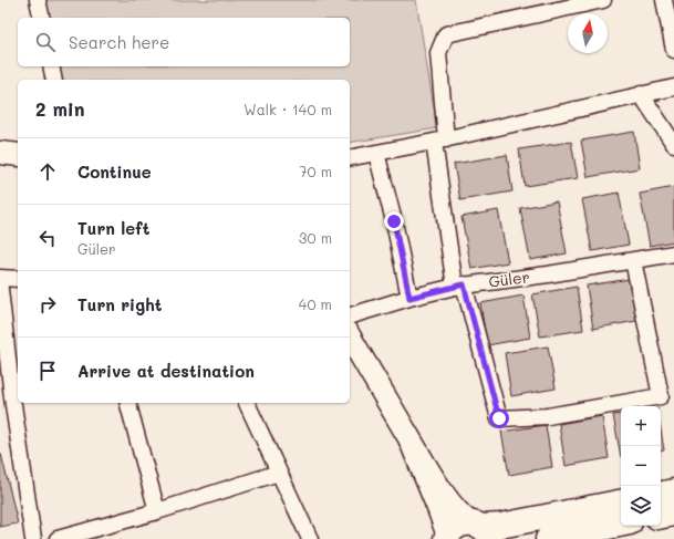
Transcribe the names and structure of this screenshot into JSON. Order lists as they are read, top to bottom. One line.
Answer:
{"streets":{"street":["Güler"]},"north":"top","page":{"search":"Search here","heading":["2 min","Walk · 140 m"],"list":[["Continue","70 m"],["Turn left","Güler","30 m"],["Turn right","40 m"],"Arrive at destination"],"map_buttons":["+","−"]}}
